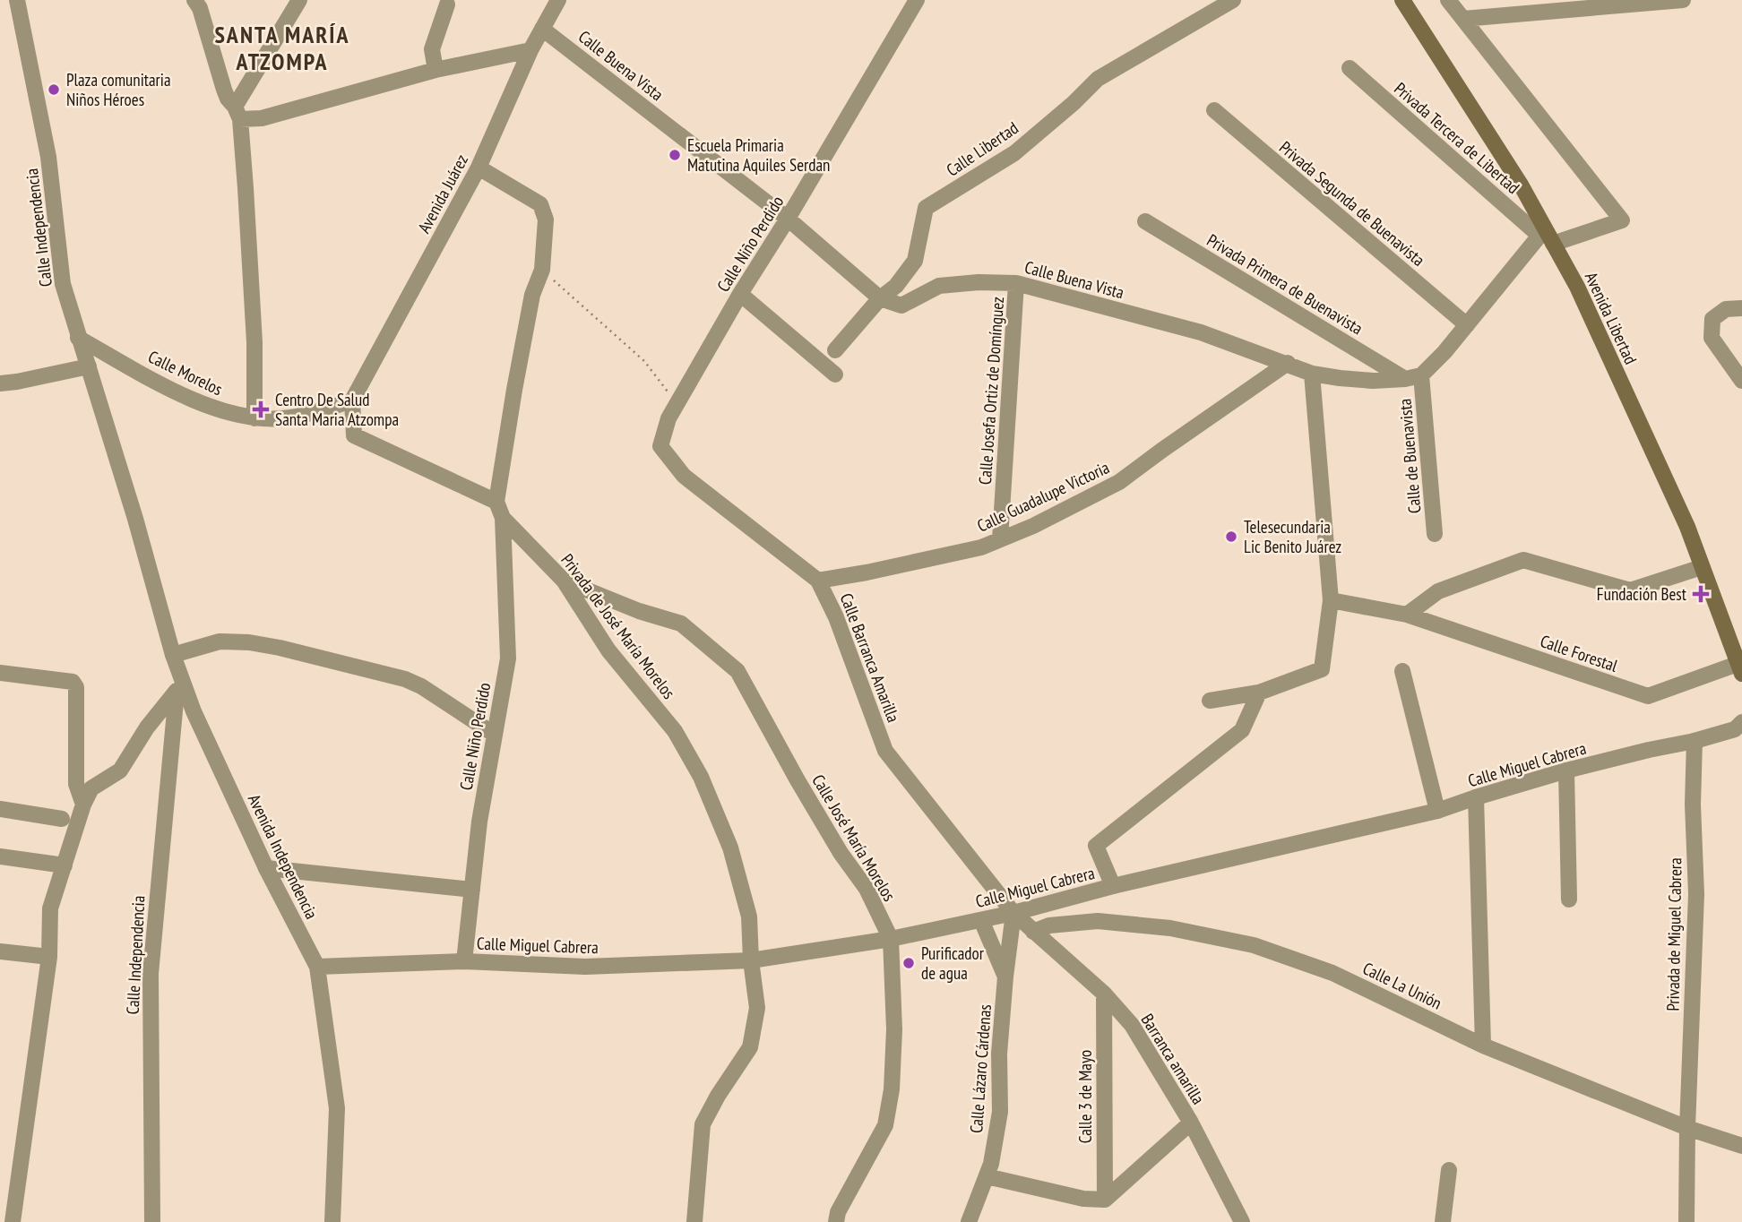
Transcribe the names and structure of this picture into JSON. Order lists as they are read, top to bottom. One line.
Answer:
{"streets":{"main road":["Avenida Libertad"],"street":["Calle Buena Vista","Privada Tercera de Libertad","Calle Libertad","Avenida Juárez","Privada Segunda de Buenavista","Calle Independencia","Calle Niño Perdido","Privada Primera de Buenavista","Calle Morelos","Calle Josefa Ortiz de Domínguez","Calle de Buenavista","Calle Guadalupe Victoria","Privada de José María Morelos","Calle Forestal","Calle Barranca Amarilla","Calle Miguel Cabrera","Calle José María Morelos","Avenida Independencia","Privada de Miguel Cabrera","Calle La Unión","Barranca amarilla","Calle Lázaro Cárdenas","Calle 3 de Mayo"]},"crossings":[["Calle Buena Vista","Calle Libertad"],["Calle Buena Vista","Avenida Juárez"],["Calle Buena Vista","Calle Niño Perdido"],["Calle Buena Vista","Privada Primera de Buenavista"],["Calle Buena Vista","Calle Josefa Ortiz de Domínguez"],["Calle Buena Vista","Calle de Buenavista"],["Calle Buena Vista","Calle Guadalupe Victoria"],["Privada Tercera de Libertad","Avenida Libertad"],["Avenida Juárez","Calle Morelos"],["Calle Independencia","Calle Morelos"],["Calle Independencia","Avenida Independencia"],["Calle Niño Perdido","Privada de José María Morelos"],["Calle Niño Perdido","Calle Barranca Amarilla"],["Calle Niño Perdido","Calle Miguel Cabrera"],["Privada Primera de Buenavista","Calle de Buenavista"],["Avenida Libertad","Calle Forestal"],["Calle Josefa Ortiz de Domínguez","Calle Guadalupe Victoria"],["Calle Guadalupe Victoria","Calle Barranca Amarilla"],["Privada de José María Morelos","Calle Miguel Cabrera"],["Privada de José María Morelos","Calle José María Morelos"],["Calle Barranca Amarilla","Calle Miguel Cabrera"],["Calle Barranca Amarilla","Barranca amarilla"],["Calle Barranca Amarilla","Calle Lázaro Cárdenas"],["Calle Miguel Cabrera","Calle José María Morelos"],["Calle Miguel Cabrera","Avenida Independencia"],["Calle Miguel Cabrera","Privada de Miguel Cabrera"],["Calle Miguel Cabrera","Barranca amarilla"],["Calle Miguel Cabrera","Calle Lázaro Cárdenas"],["Privada de Miguel Cabrera","Calle La Unión"],["Calle La Unión","Barranca amarilla"],["Barranca amarilla","Calle Lázaro Cárdenas"],["Barranca amarilla","Calle 3 de Mayo"]],"districts":["SANTA MARÍA ATZOMPA"],"places":{"other":["Plaza comunitaria Niños Héroes","Escuela Primaria Matutina Aquiles Serdan","Telesecundaria Lic Benito Juárez","Purificador de agua"],"health":["Centro De Salud Santa Maria Atzompa","Fundación Best"]}}
